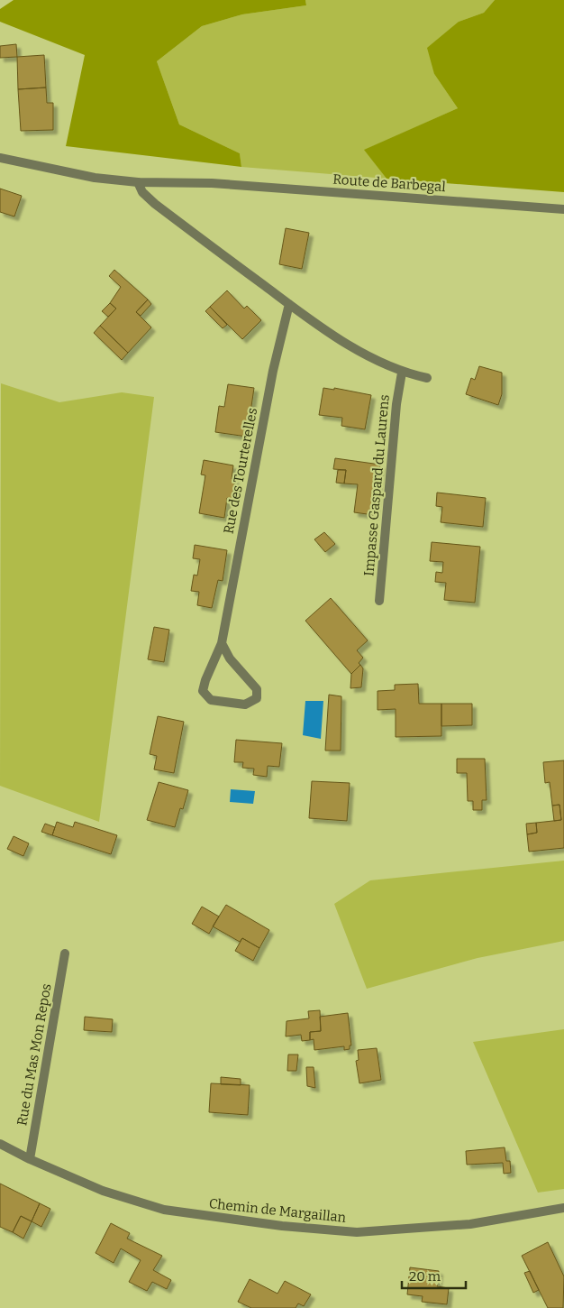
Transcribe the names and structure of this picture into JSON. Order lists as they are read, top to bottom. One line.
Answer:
{"streets":{"street":["Route de Barbegal","Rue des Tourterelles","Impasse Gaspard du Laurens","Rue du Mas Mon Repos","Chemin de Margaillan"]},"crossings":[["Rue du Mas Mon Repos","Chemin de Margaillan"]],"scale_bar":"20 m"}
